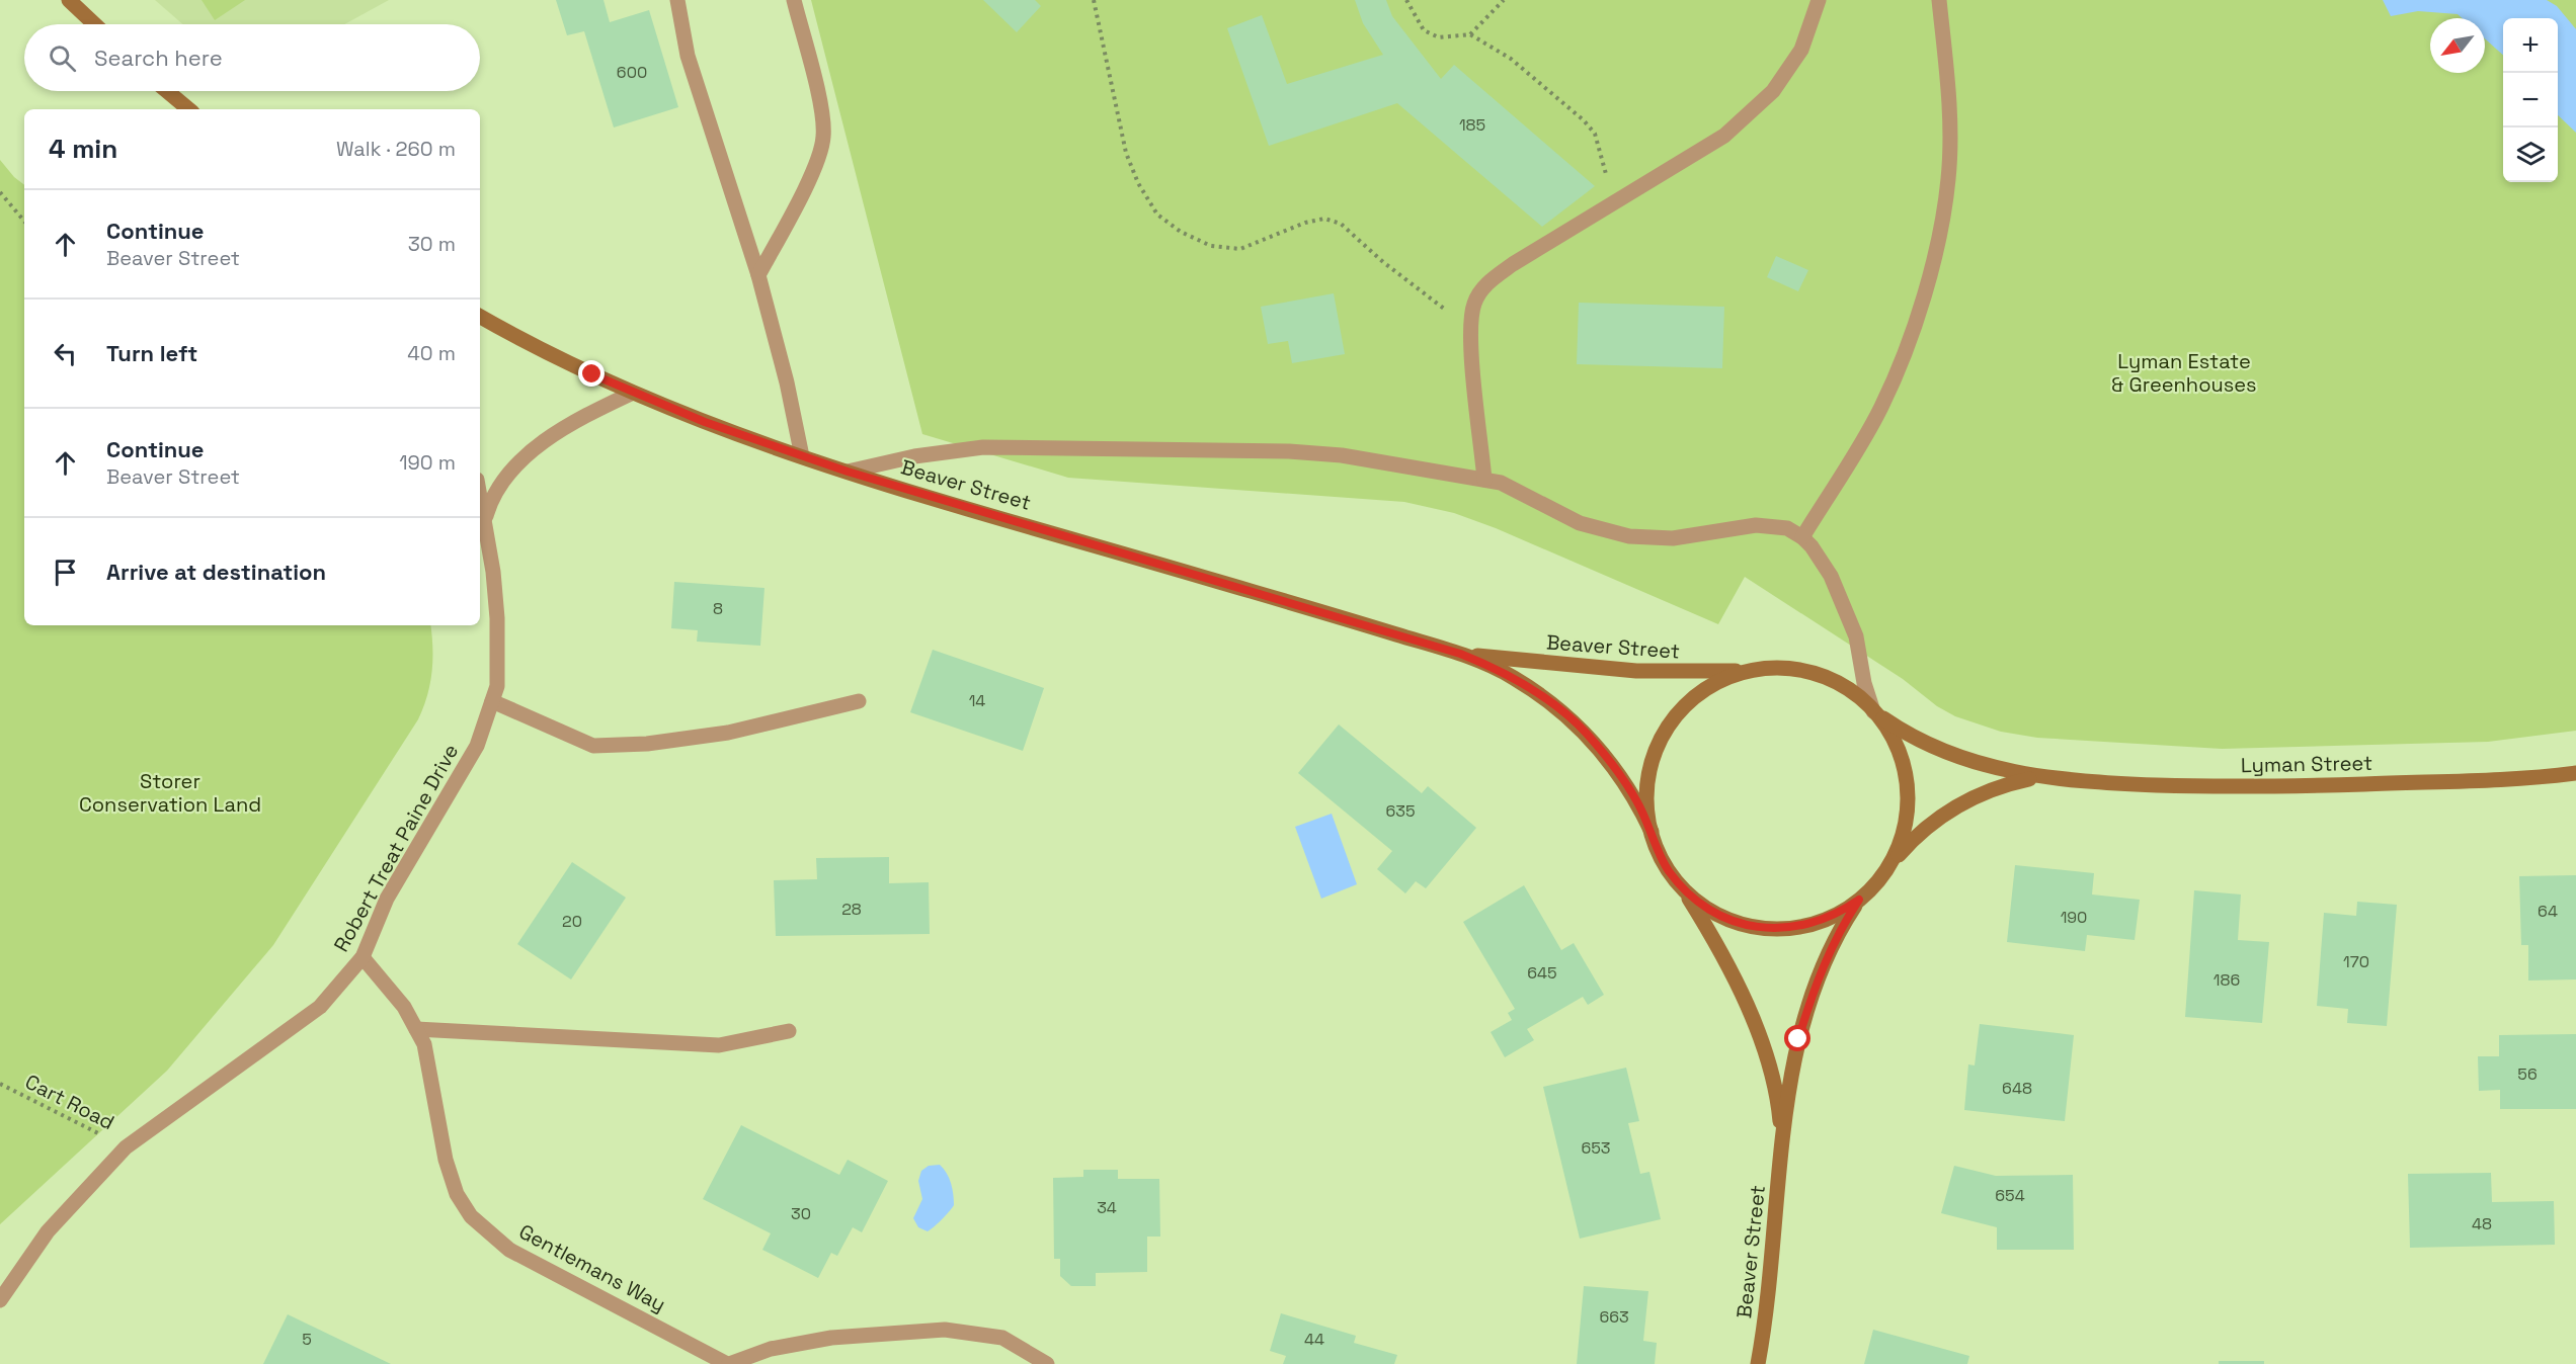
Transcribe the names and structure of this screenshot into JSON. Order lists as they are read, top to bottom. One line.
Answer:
{"streets":{"main road":["Beaver Street","Lyman Street"],"street":["Robert Treat Paine Drive","Gentlemans Way"],"path":["Cart Road"]},"crossings":[["Beaver Street","Lyman Street"],["Beaver Street","Robert Treat Paine Drive"],["Robert Treat Paine Drive","Cart Road"],["Robert Treat Paine Drive","Gentlemans Way"]],"parks":["Lyman Estate & Greenhouses","Storer Conservation Land"],"house_numbers":["600","185","8","14","635","28","64","190","20","170","645","186","56","648","653","654","34","30","48","663","5","44"],"north":"bottom left","page":{"map_buttons":["+","−"],"search":"Search here","heading":["4 min","Walk · 260 m"],"list":[["Continue","Beaver Street","30 m"],["Turn left","40 m"],["Continue","Beaver Street","190 m"],"Arrive at destination"]}}
